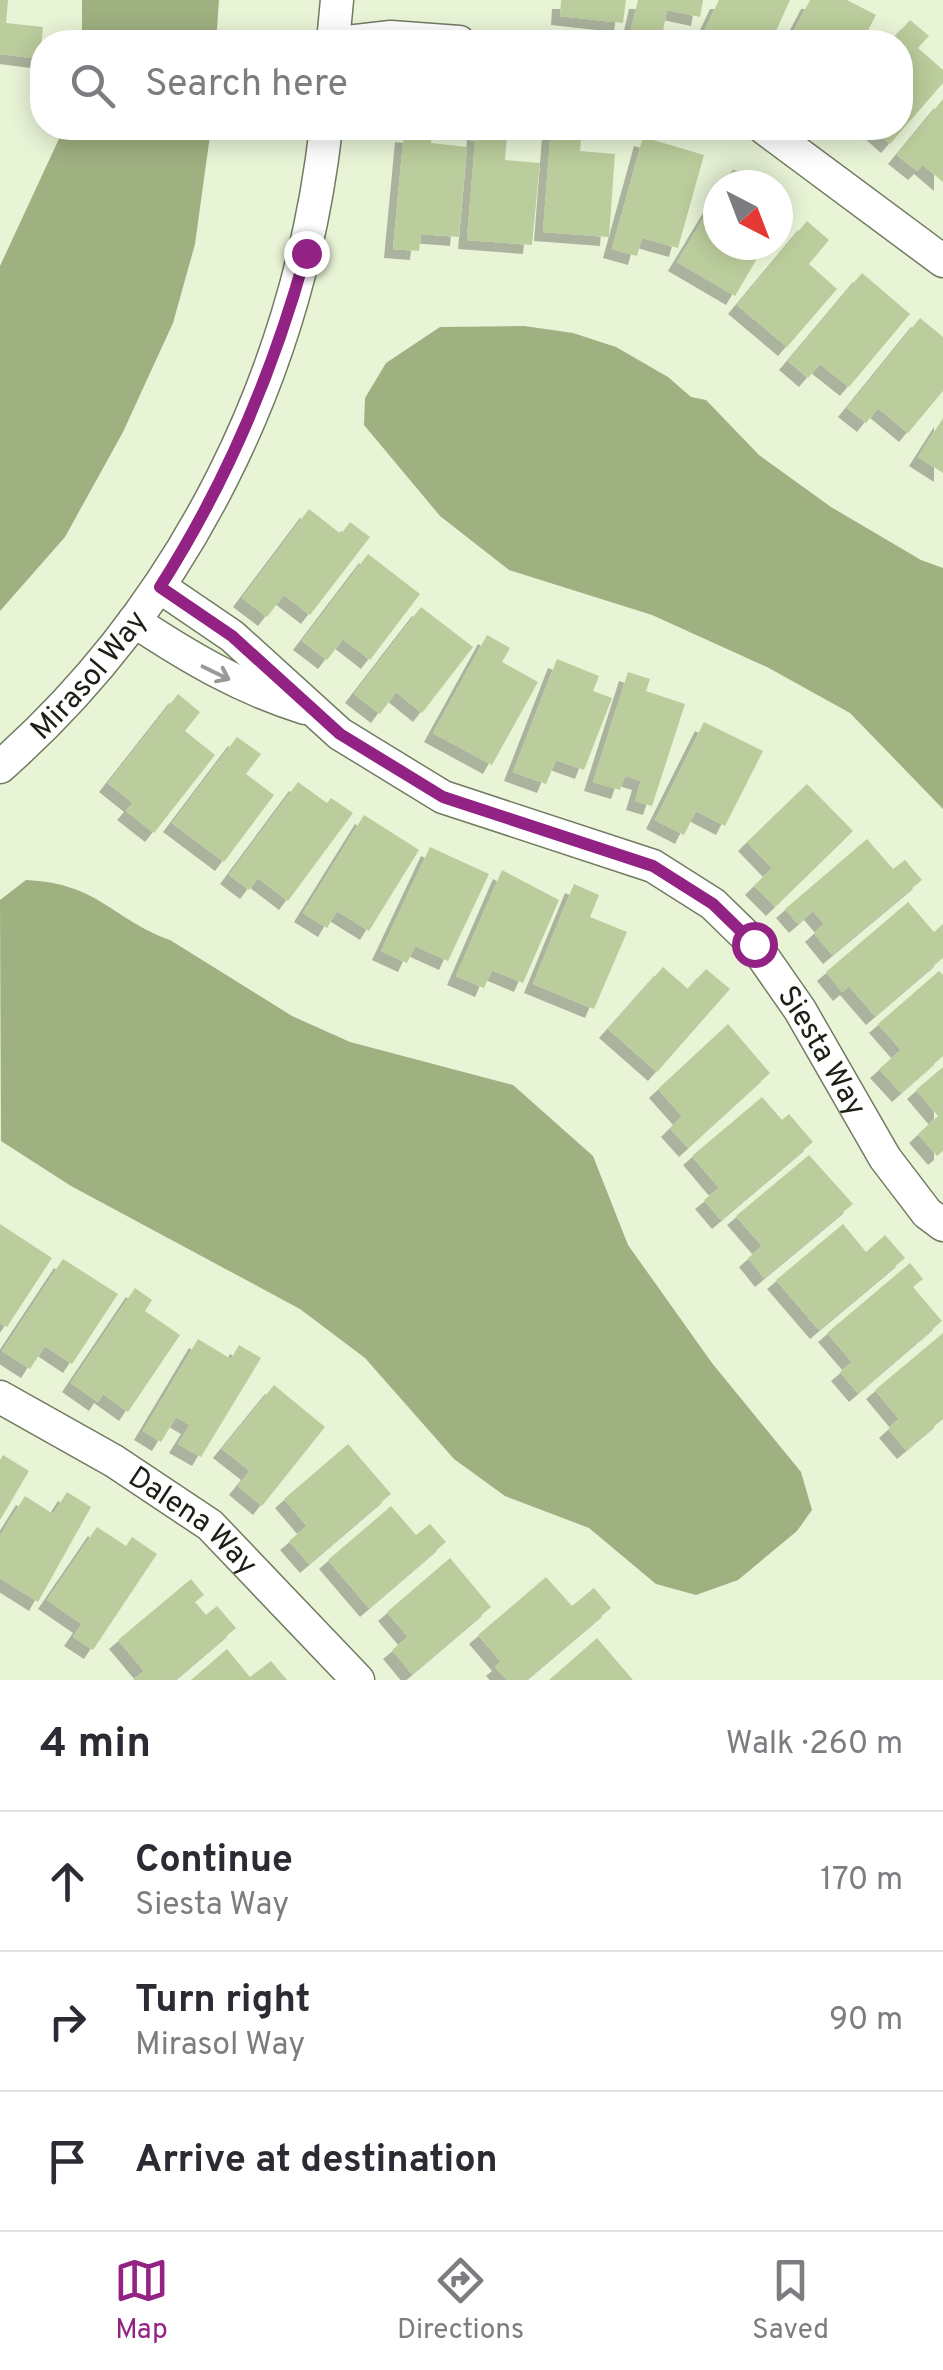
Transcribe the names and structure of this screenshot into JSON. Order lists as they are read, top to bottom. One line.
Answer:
{"streets":{"street":["Mirasol Way","Siesta Way","Dalena Way"]},"crossings":[["Mirasol Way","Siesta Way"]],"north":"bottom right","page":{"search":"Search here","heading":["4 min","Walk · 260 m"],"list":[["Continue","Siesta Way","170 m"],["Turn right","Mirasol Way","90 m"],"Arrive at destination"],"nav":["Map","Directions","Saved"]}}
